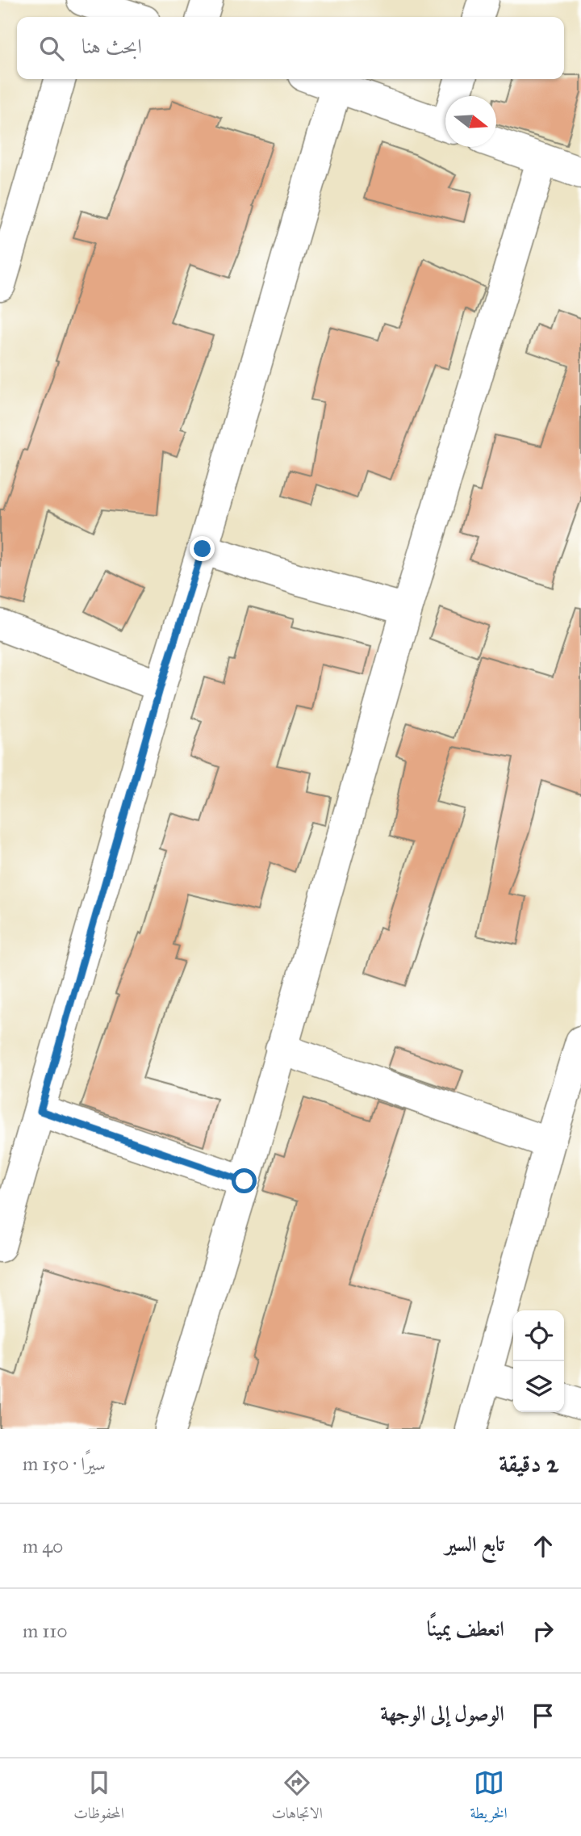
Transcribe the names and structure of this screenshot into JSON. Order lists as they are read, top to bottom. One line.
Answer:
{"north":"right","page":{"search":"ابحث هنا","heading":["2 دقيقة","سيرًا · 150 m"],"list":[["تابع السير","40 m"],["انعطف يمينًا","110 m"],"الوصول إلى الوجهة"],"nav":["الخريطة","الاتجاهات","المحفوظات"]}}
